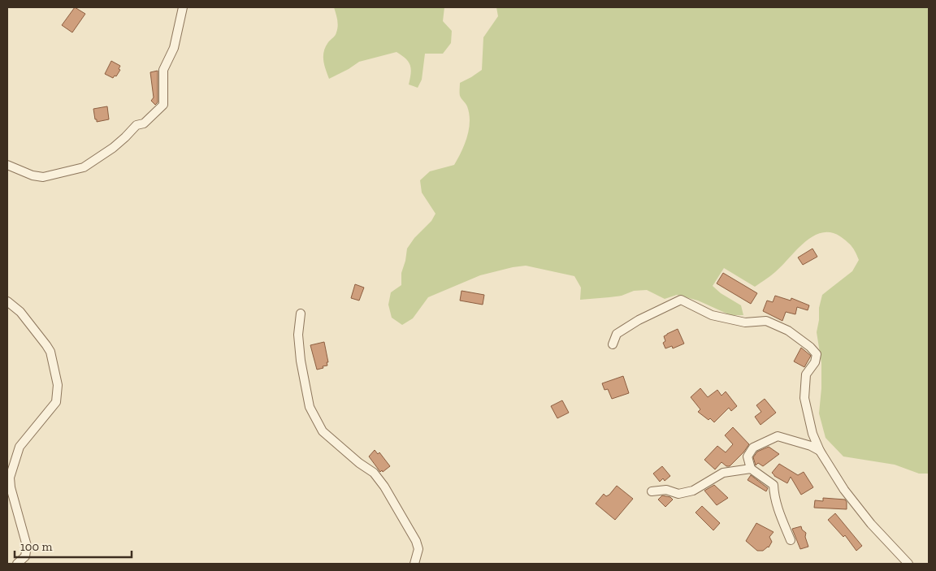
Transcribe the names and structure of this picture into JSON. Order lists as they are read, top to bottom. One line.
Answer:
{"scale_bar":"100 m"}
